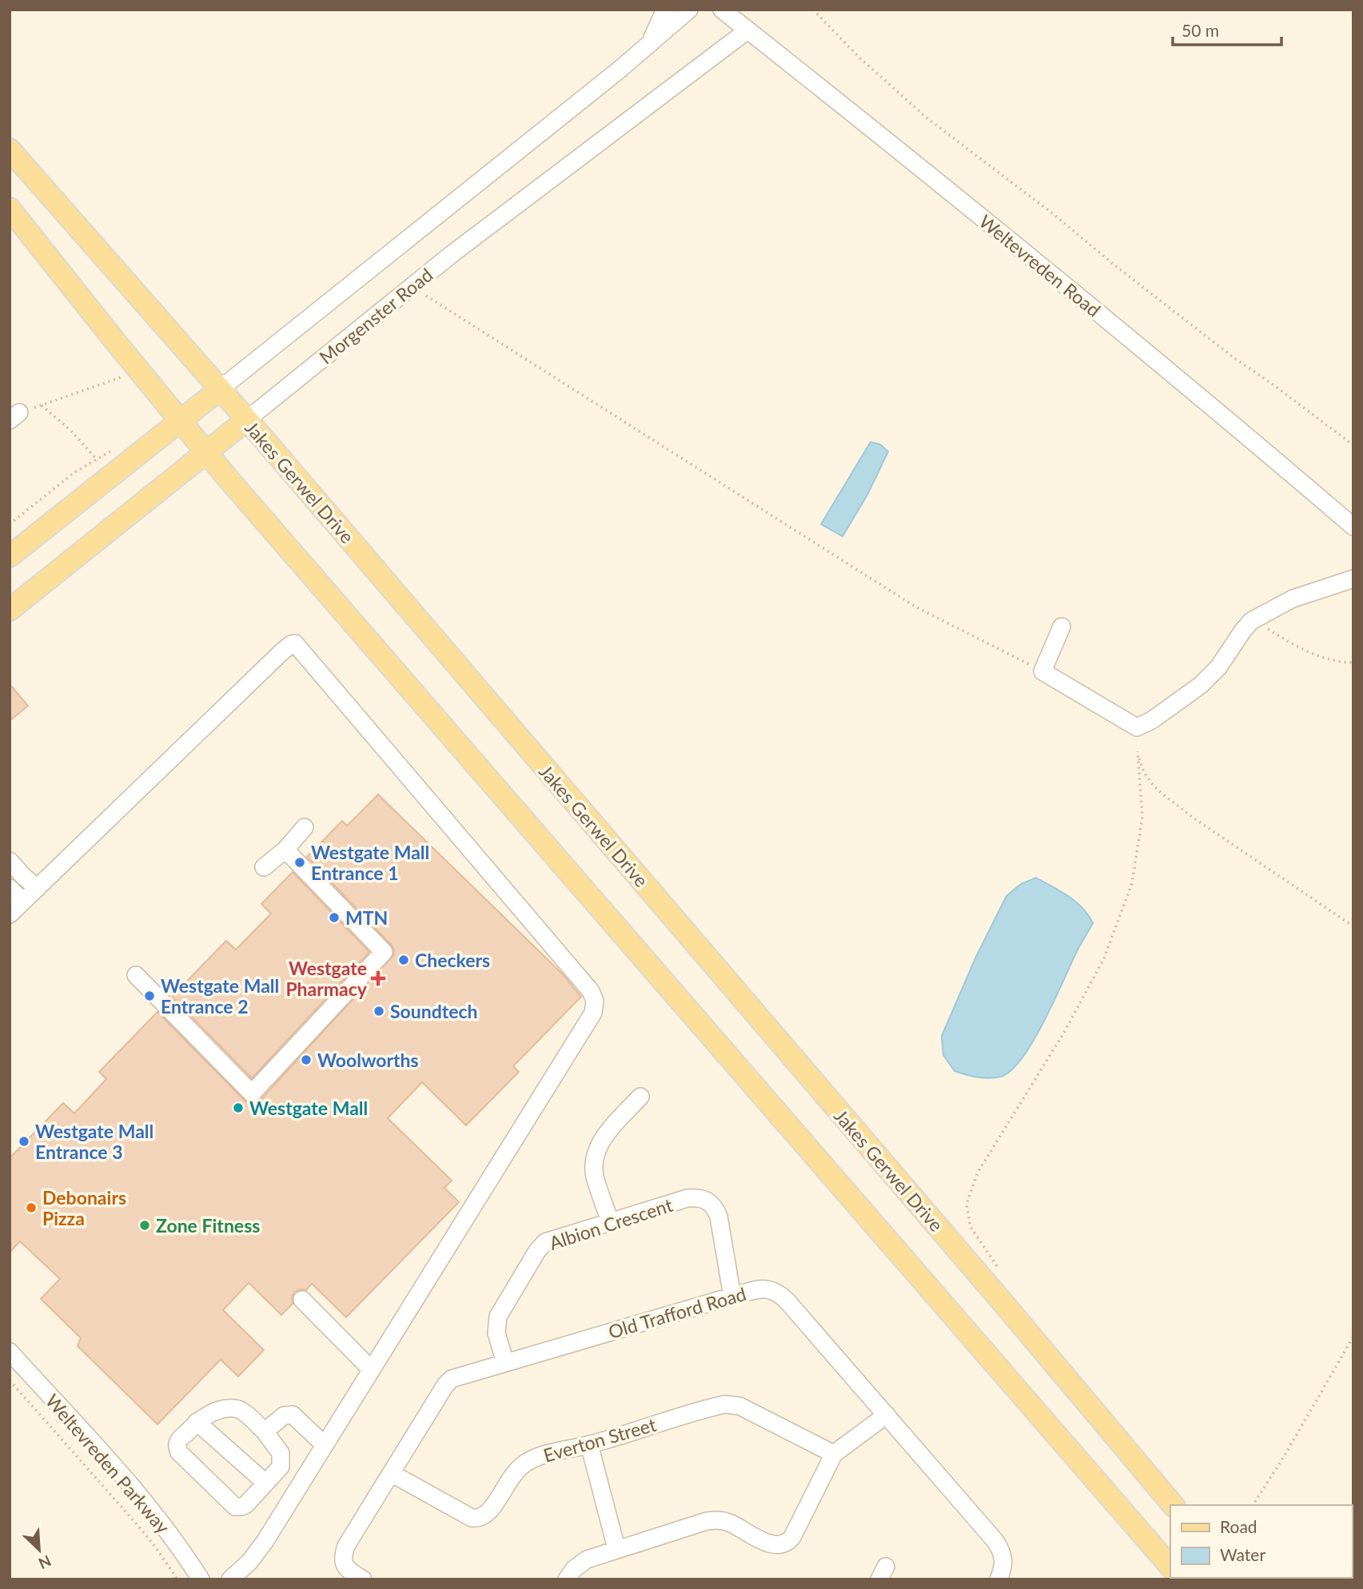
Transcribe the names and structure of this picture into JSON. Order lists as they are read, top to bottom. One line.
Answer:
{"streets":{"main road":["Morgenster Road","Jakes Gerwel Drive"],"street":["Weltevreden Road","Albion Crescent","Old Trafford Road","Everton Street","Weltevreden Parkway"]},"crossings":[["Weltevreden Road","Morgenster Road"],["Morgenster Road","Jakes Gerwel Drive"],["Albion Crescent","Old Trafford Road"],["Old Trafford Road","Everton Street"]],"places":{"other":["Westgate Mall Entrance 1","MTN","Checkers","Westgate Mall Entrance 2","Soundtech","Woolworths","Westgate Mall","Westgate Mall Entrance 3","Debonairs Pizza","Zone Fitness"],"health":["Westgate Pharmacy"]},"legend":["Road","Water"],"scale_bar":"50 m","north":"bottom right"}
